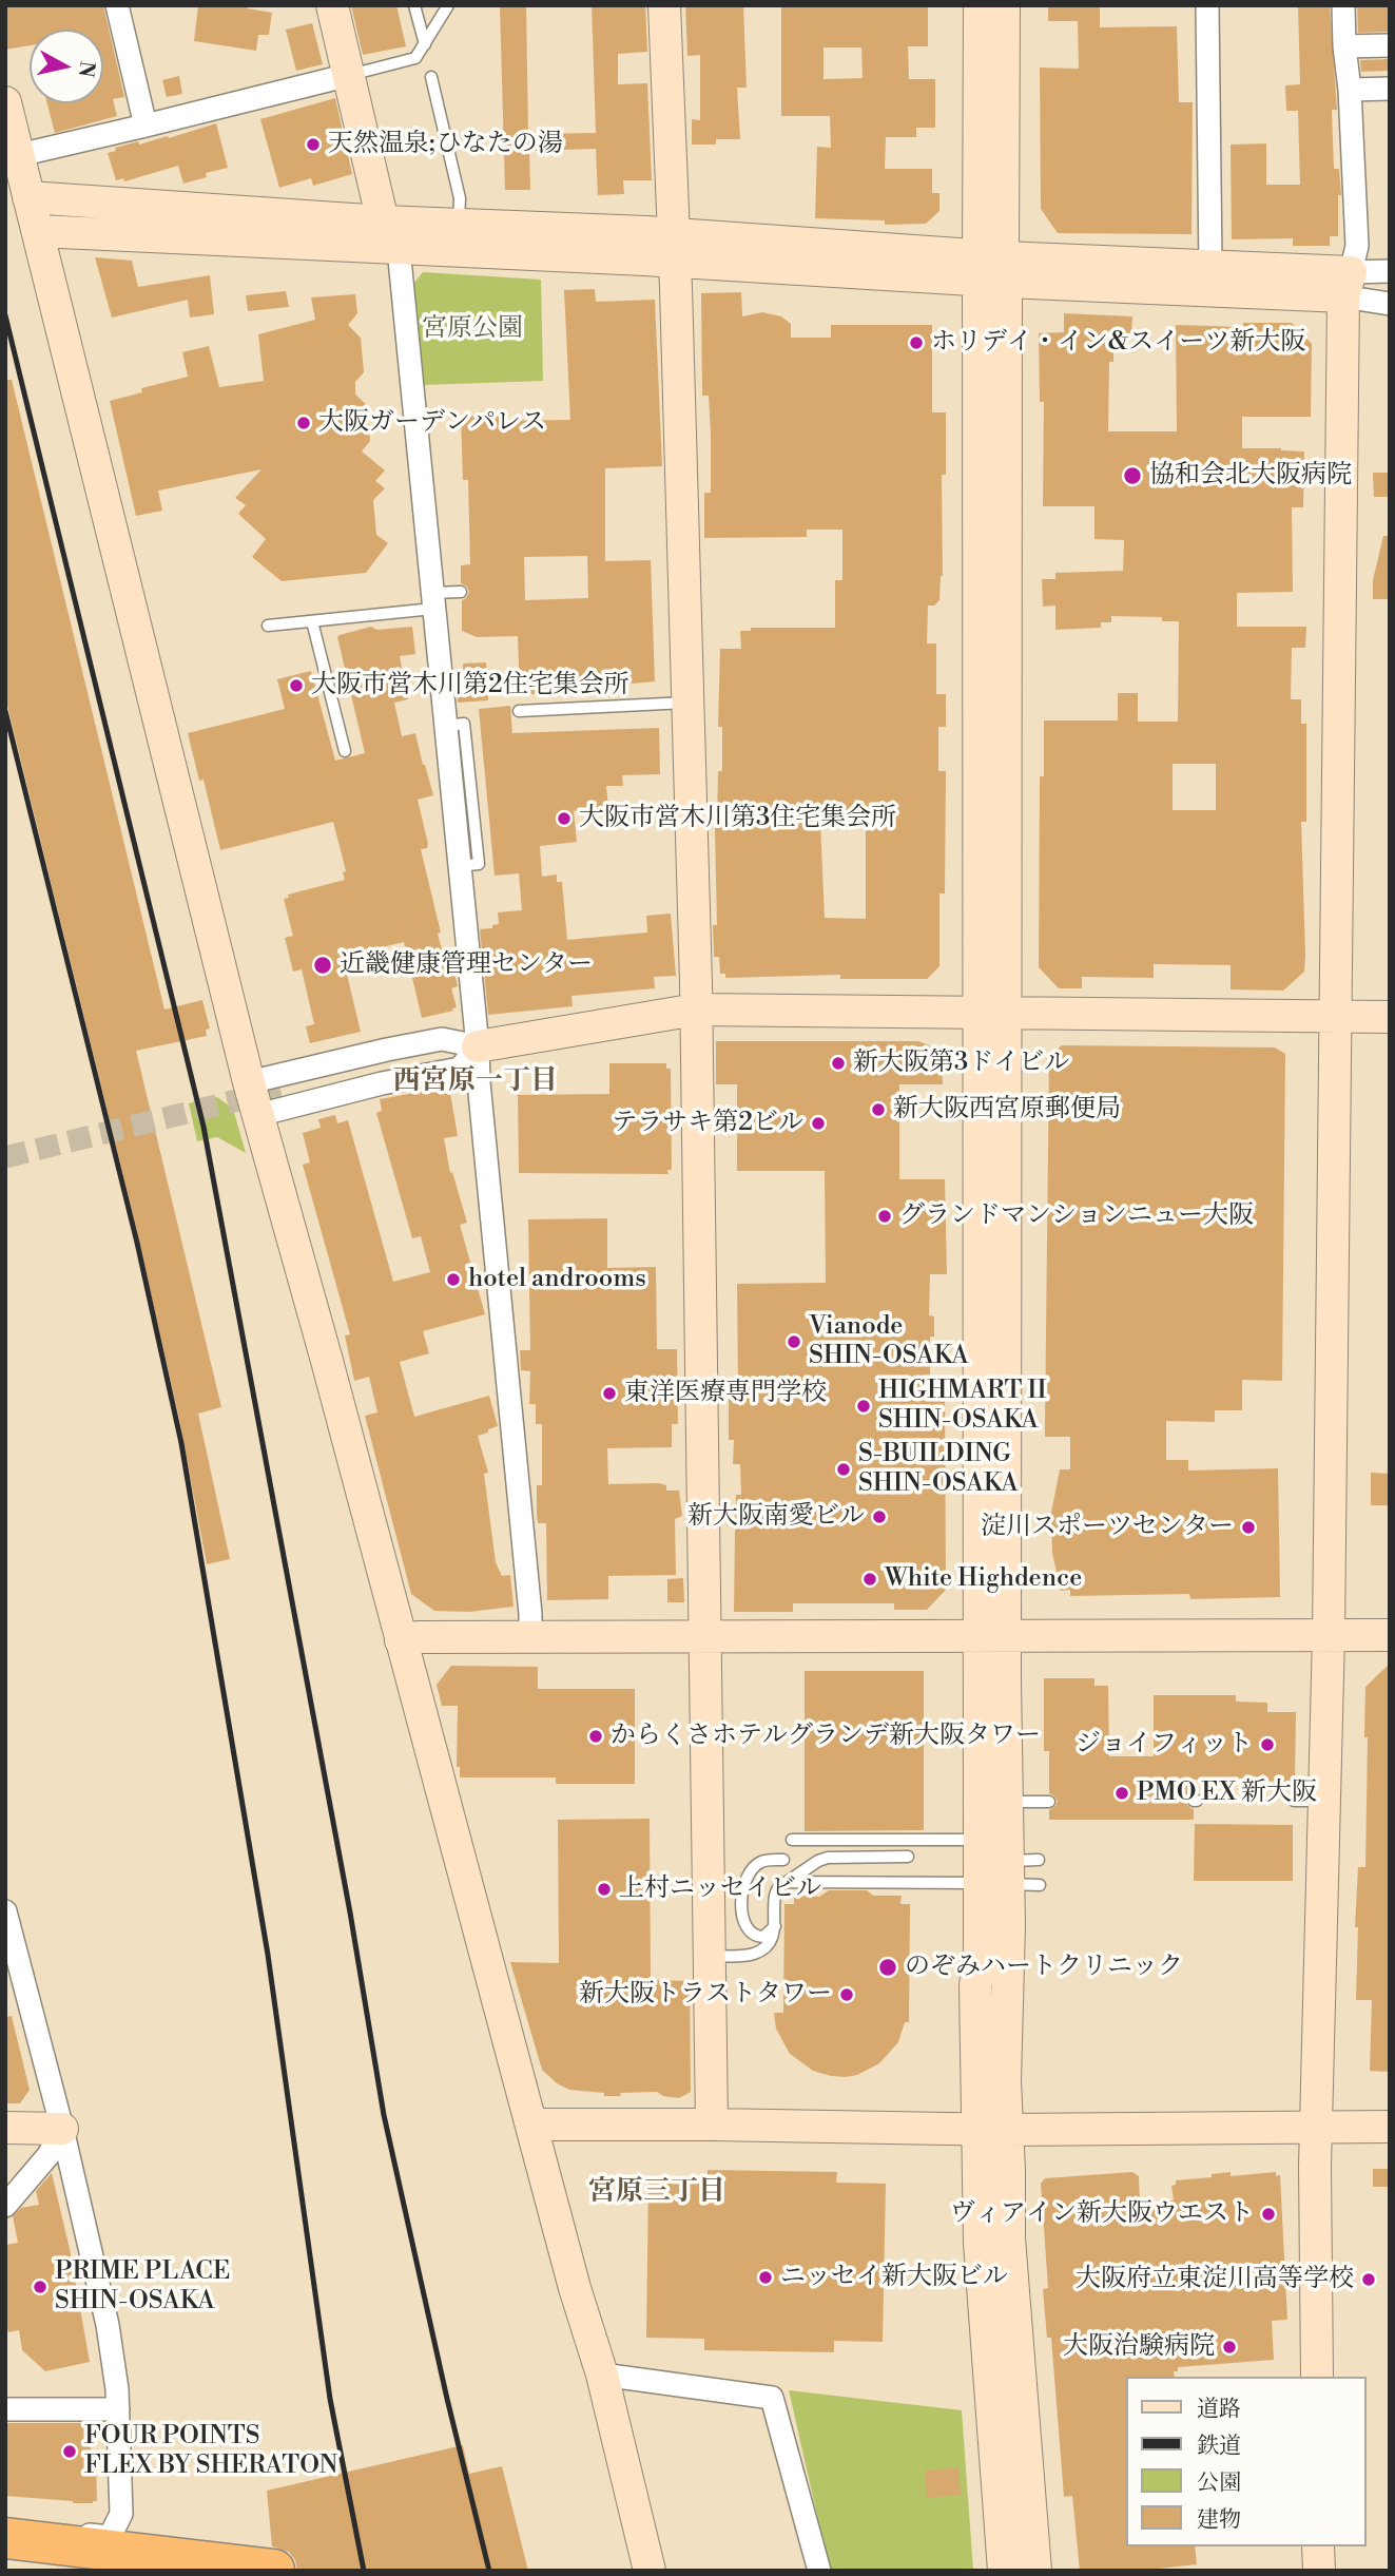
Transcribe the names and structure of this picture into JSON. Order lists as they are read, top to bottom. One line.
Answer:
{"districts":["西宮原一丁目","宮原三丁目"],"parks":["宮原公園"],"places":["天然温泉;ひなたの湯","ホリデイ・イン&スイーツ新大阪","大阪ガーデンパレス","協和会北大阪病院","大阪市営木川第2住宅集会所","大阪市営木川第3住宅集会所","近畿健康管理センター","新大阪第3ドイビル","新大阪西宮原郵便局","テラサキ第2ビル","グランドマンションニュー大阪","hotel androoms","Vianode SHIN-OSAKA","東洋医療専門学校","HIGHMART II SHIN-OSAKA","S-BUILDING SHIN-OSAKA","新大阪南愛ビル","淀川スポーツセンター","White Highdence","からくさホテルグランデ新大阪タワー","ジョイフィット","PMO EX 新大阪","上村ニッセイビル","のぞみハートクリニック","新大阪トラストタワー","ヴィアイン新大阪ウエスト","ニッセイ新大阪ビル","大阪府立東淀川高等学校","PRIME PLACE SHIN-OSAKA","大阪治験病院","FOUR POINTS FLEX BY SHERATON"],"legend":["道路","鉄道","公園","建物"],"north":"right"}
